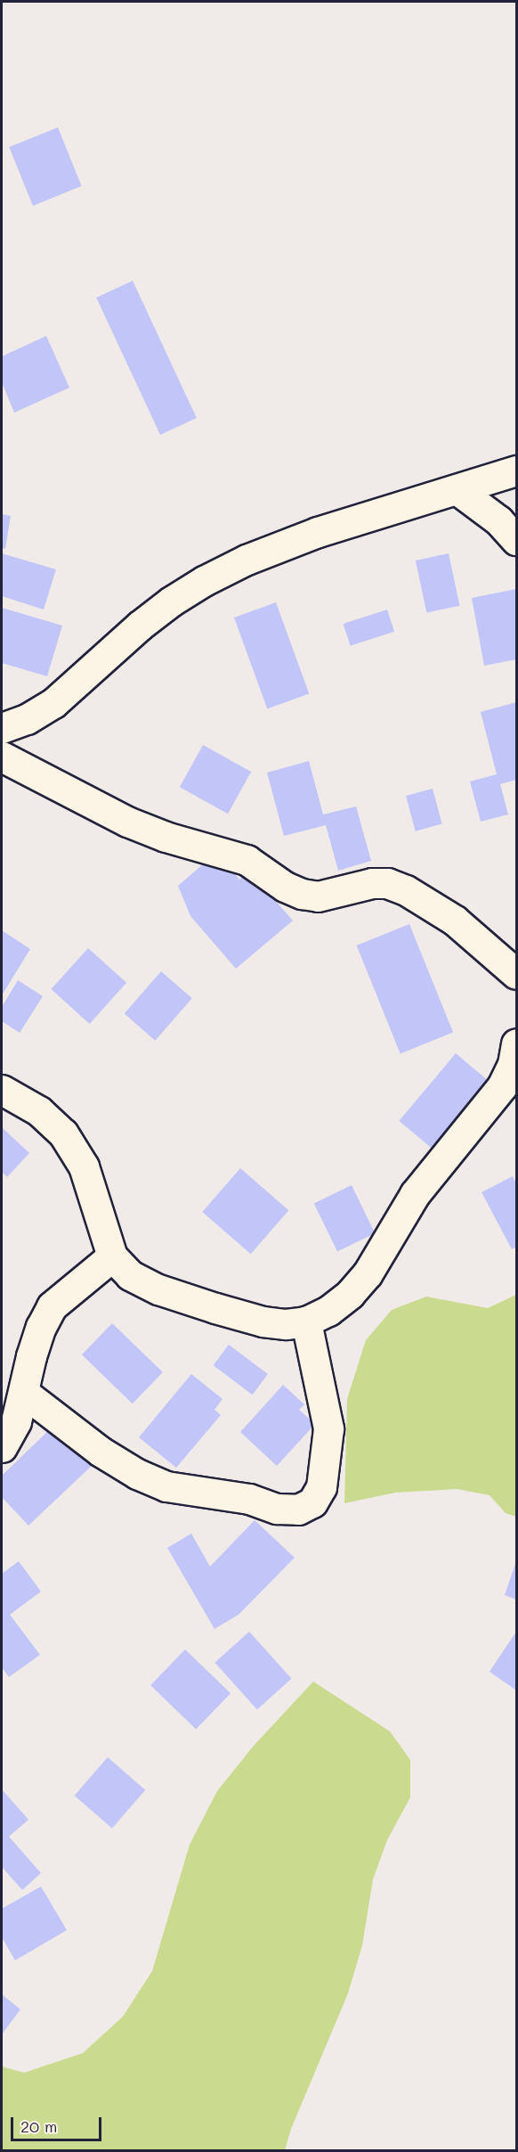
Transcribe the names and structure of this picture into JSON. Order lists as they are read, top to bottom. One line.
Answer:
{"scale_bar":"20 m"}
